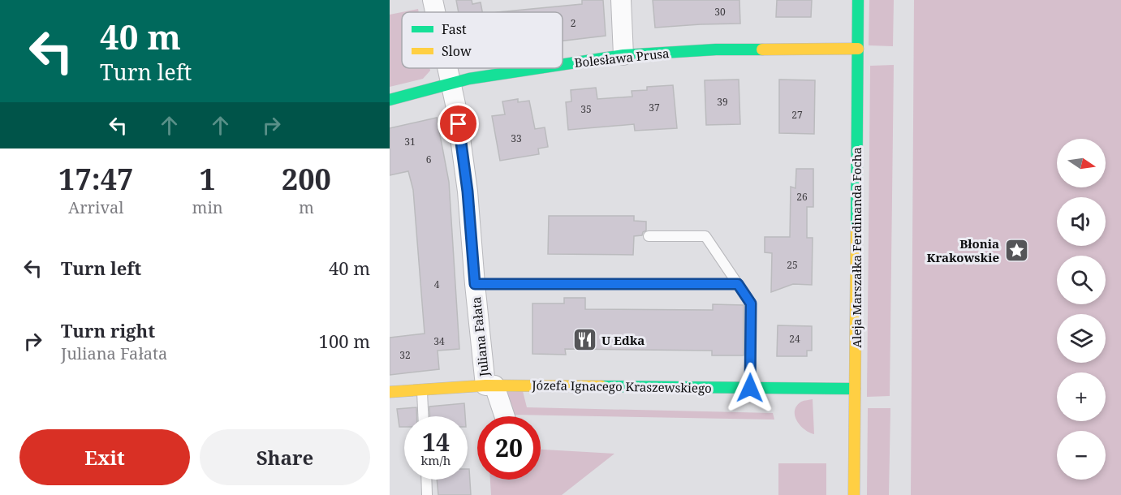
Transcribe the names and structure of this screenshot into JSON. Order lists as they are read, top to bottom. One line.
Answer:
{"streets":{"street":["Bolesława Prusa","Aleja Marszałka Ferdinanda Focha","Juliana Fałata","Józefa Ignacego Kraszewskiego"]},"crossings":[["Bolesława Prusa","Aleja Marszałka Ferdinanda Focha"],["Bolesława Prusa","Juliana Fałata"],["Aleja Marszałka Ferdinanda Focha","Józefa Ignacego Kraszewskiego"],["Juliana Fałata","Józefa Ignacego Kraszewskiego"]],"places":{"place":["Błonia Krakowskie"],"restaurant":["U Edka"]},"house_numbers":["30","2","39","37","35","27","33","31","6","26","25","4","24","34","32"],"legend":["Fast","Slow"],"north":"right","page":{"turn":["40 m","Turn left"],"map_buttons":["+","−"],"eta":["17:47","Arrival","1","min","200","m"],"list":[{"name":"Turn left","value":"40 m"},{"name":"Turn right","note":"Juliana Fałata","value":"100 m"}],"speed":"14 km/h","limit":"20","buttons":["Exit","Share"]}}
